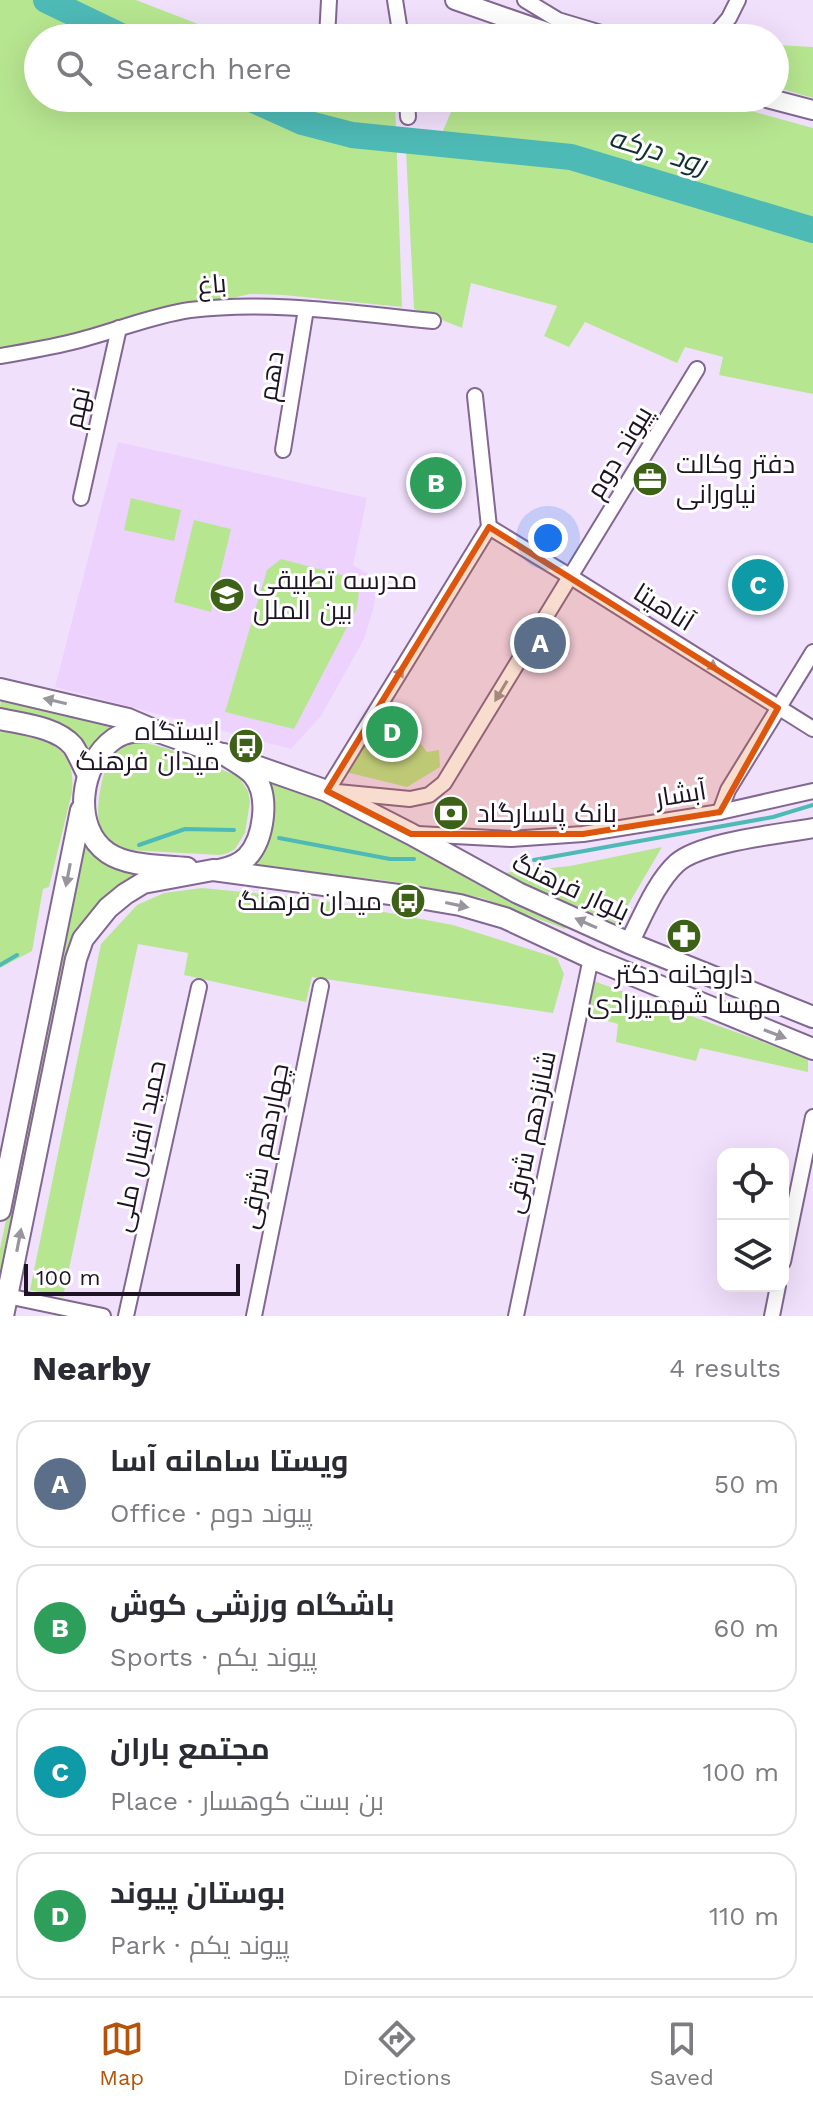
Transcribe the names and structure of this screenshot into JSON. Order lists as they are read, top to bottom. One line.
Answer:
{"streets":{"main road":["بلوار فرهنگ"],"street":["باغ","دهم","نهم","پیوند دوم","آناهیتا","آبشار","شانزدهم شرقی","حمید اقبال ملی","چهاردهم شرقی"]},"crossings":[["باغ","دهم"],["باغ","نهم"],["پیوند دوم","آناهیتا"],["پیوند دوم","بلوار فرهنگ"],["آبشار","بلوار فرهنگ"]],"one_way":["آناهیتا"],"water":["رود درکه"],"places":{"office":["دفتر وکالت نیاورانی"],"school or university":["مدرسه تطبیقی بین الملل"],"bus stop":["ایستگاه میدان فرهنگ","میدان فرهنگ"],"bank":["بانک پاسارگاد"],"pharmacy":["داروخانه دکتر مهسا شهمیرزادی"]},"scale_bar":"100 m","page":{"search":"Search here","pins":["B","C","A","D"],"scale":"100 m","heading":["Nearby","4 results"],"list":[{"mark":"A","name":"ویستا سامانه آسا","note":"Office · پیوند دوم","value":"50 m"},{"mark":"B","name":"باشگاه ورزشی کوش","note":"Sports · پیوند یکم","value":"60 m"},{"mark":"C","name":"مجتمع باران","note":"Place · بن بست کوهسار","value":"100 m"},{"mark":"D","name":"بوستان پیوند","note":"Park · پیوند یکم","value":"110 m"}],"nav":["Map","Directions","Saved"]}}
